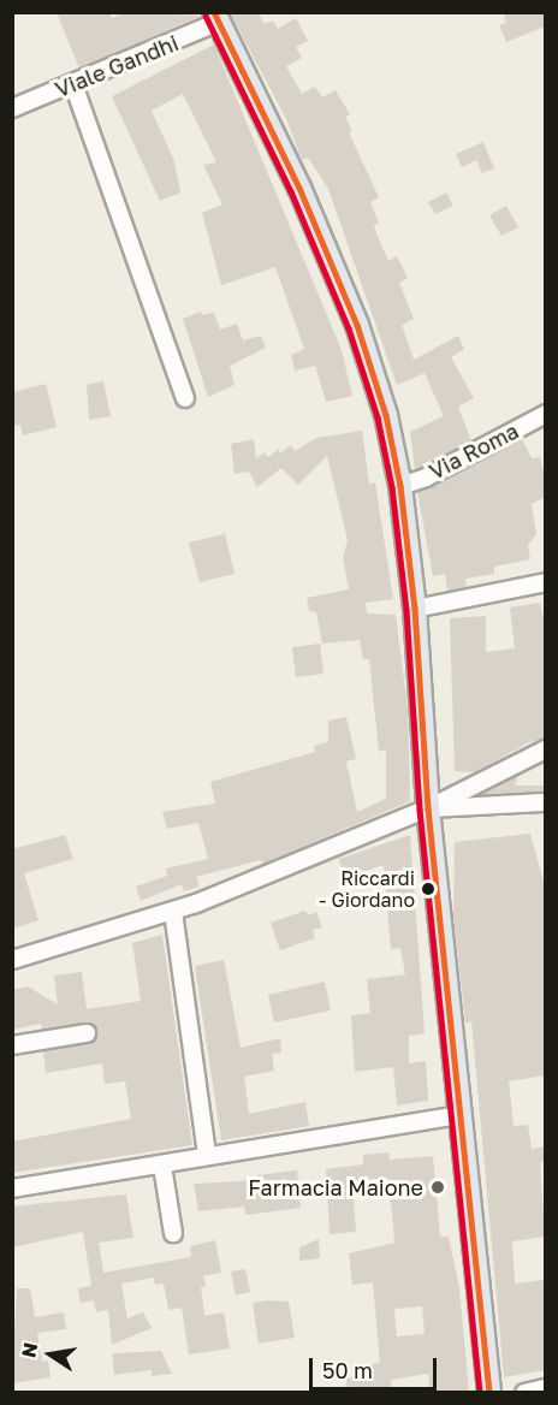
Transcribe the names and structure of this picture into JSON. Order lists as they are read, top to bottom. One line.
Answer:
{"streets":{"street":["Viale Gandhi","Via Roma"]},"places":["Riccardi - Giordano","Farmacia Maione"],"scale_bar":"50 m","north":"left"}
